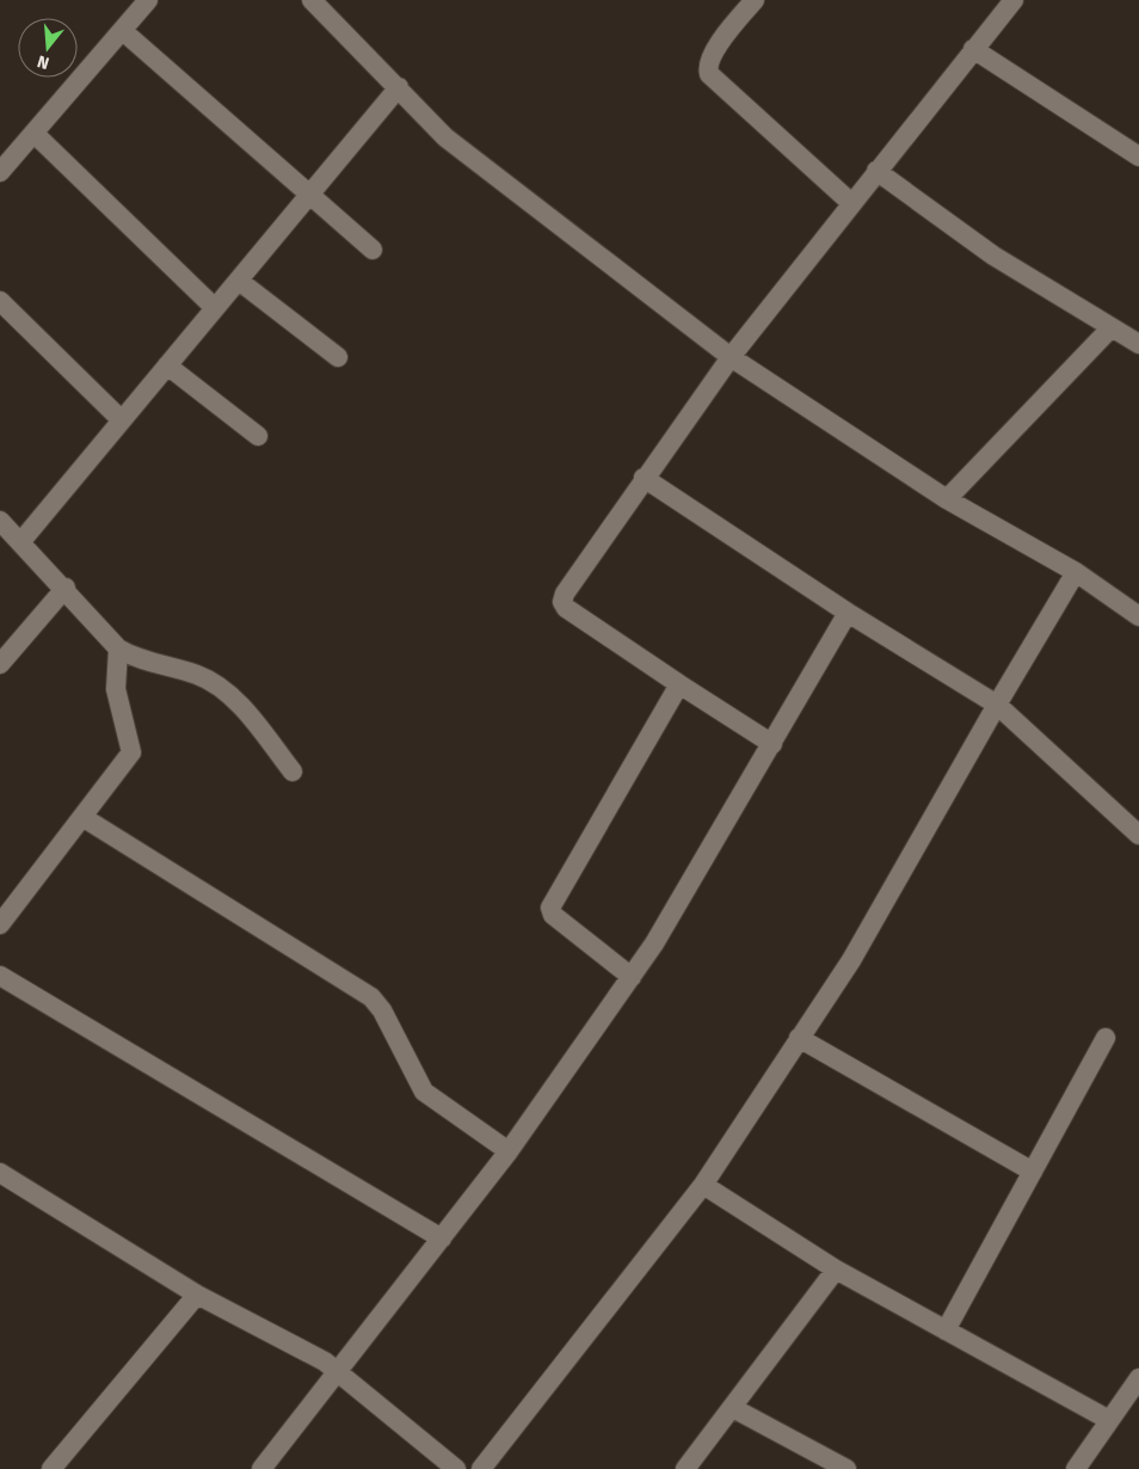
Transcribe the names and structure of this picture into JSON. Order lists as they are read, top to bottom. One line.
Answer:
{"north":"bottom"}
